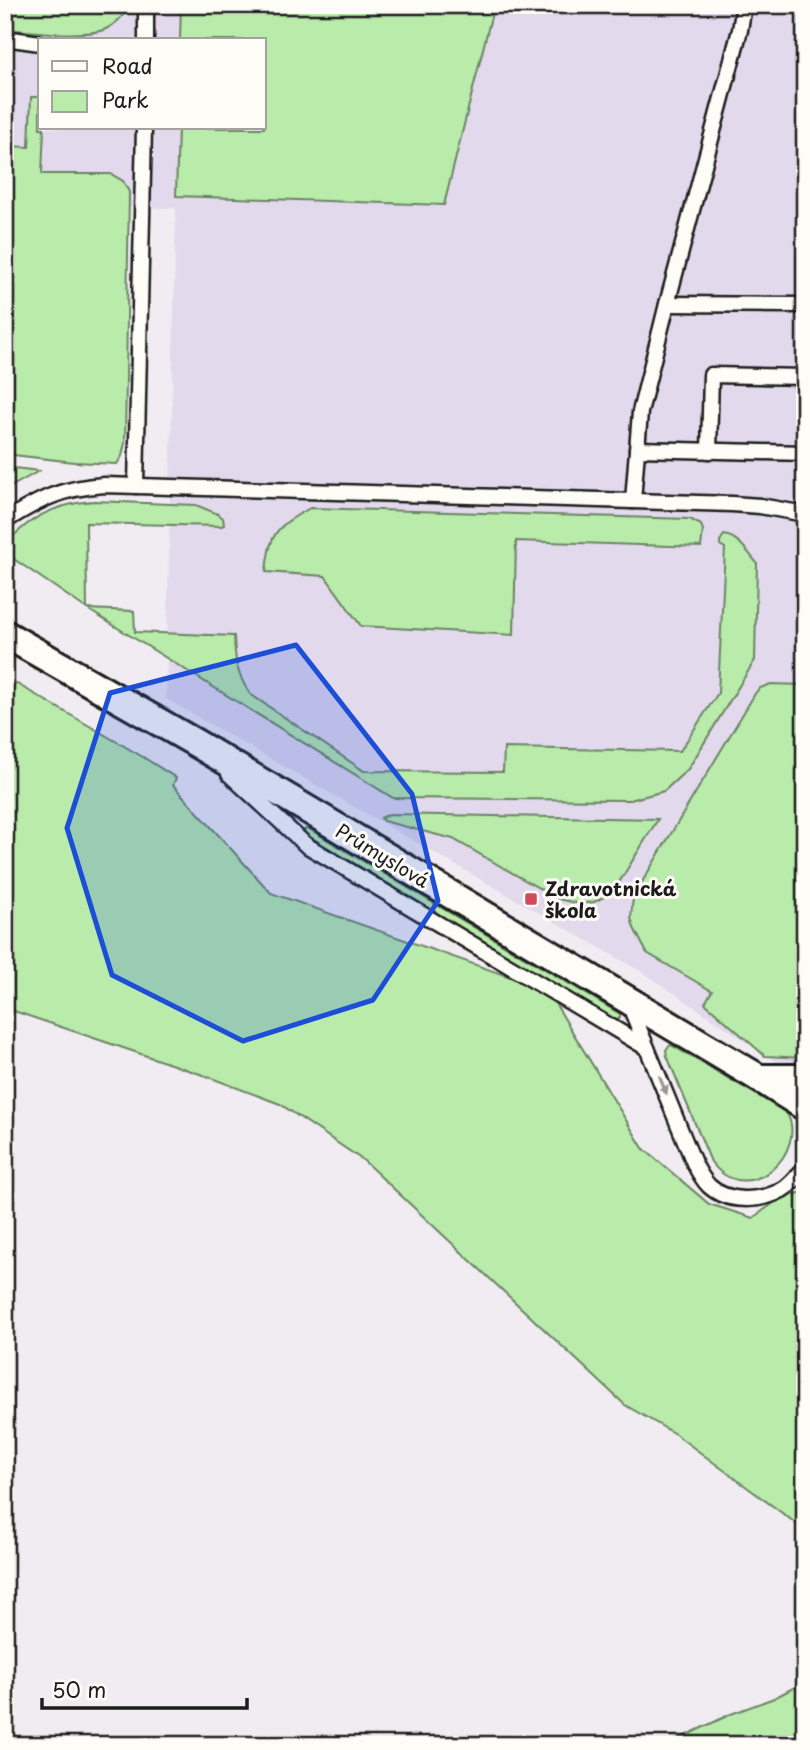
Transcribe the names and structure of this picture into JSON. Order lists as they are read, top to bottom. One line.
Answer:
{"streets":{"street":["Průmyslová"]},"places":{"transit":["Zdravotnická škola"]},"legend":["Road","Park"],"scale_bar":"50 m"}
